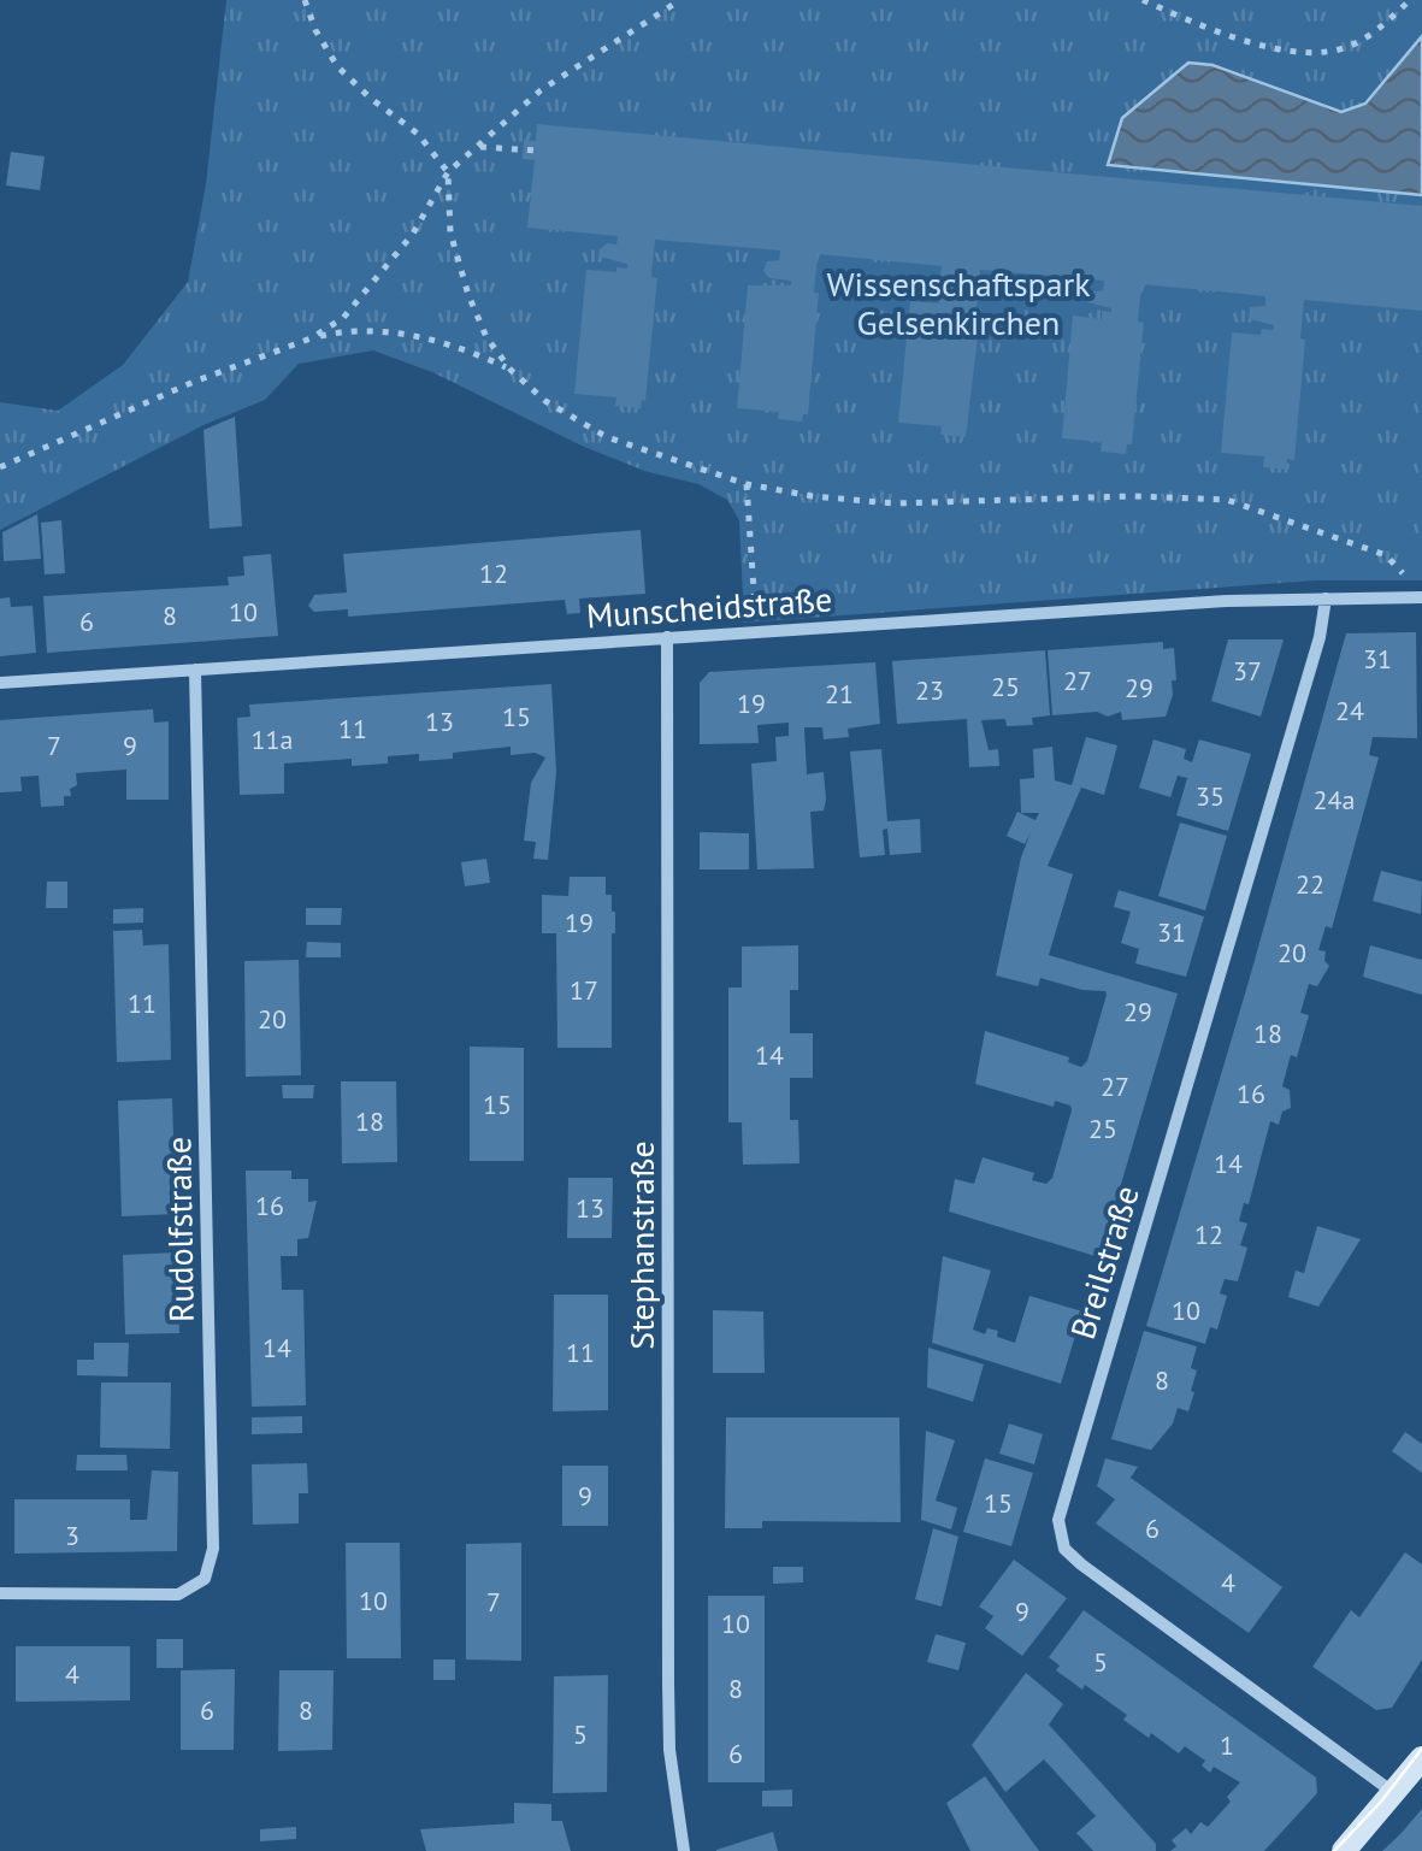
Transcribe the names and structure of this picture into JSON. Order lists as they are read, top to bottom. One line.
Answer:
{"streets":{"street":["Munscheidstraße","Rudolfstraße","Stephanstraße","Breilstraße"]},"crossings":[["Munscheidstraße","Rudolfstraße"],["Munscheidstraße","Stephanstraße"],["Munscheidstraße","Breilstraße"]],"parks":["Wissenschaftspark Gelsenkirchen"],"house_numbers":["12","10","8","6","31","37","27","25","29","23","21","19","24","15","13","11","11a","7","9","35","24a","22","19","31","20","17","11","29","20","18","14","27","16","15","18","25","14","16","13","12","10","14","11","8","9","15","6","3","4","10","7","9","10","5","4","8","6","8","5","1","6"]}
